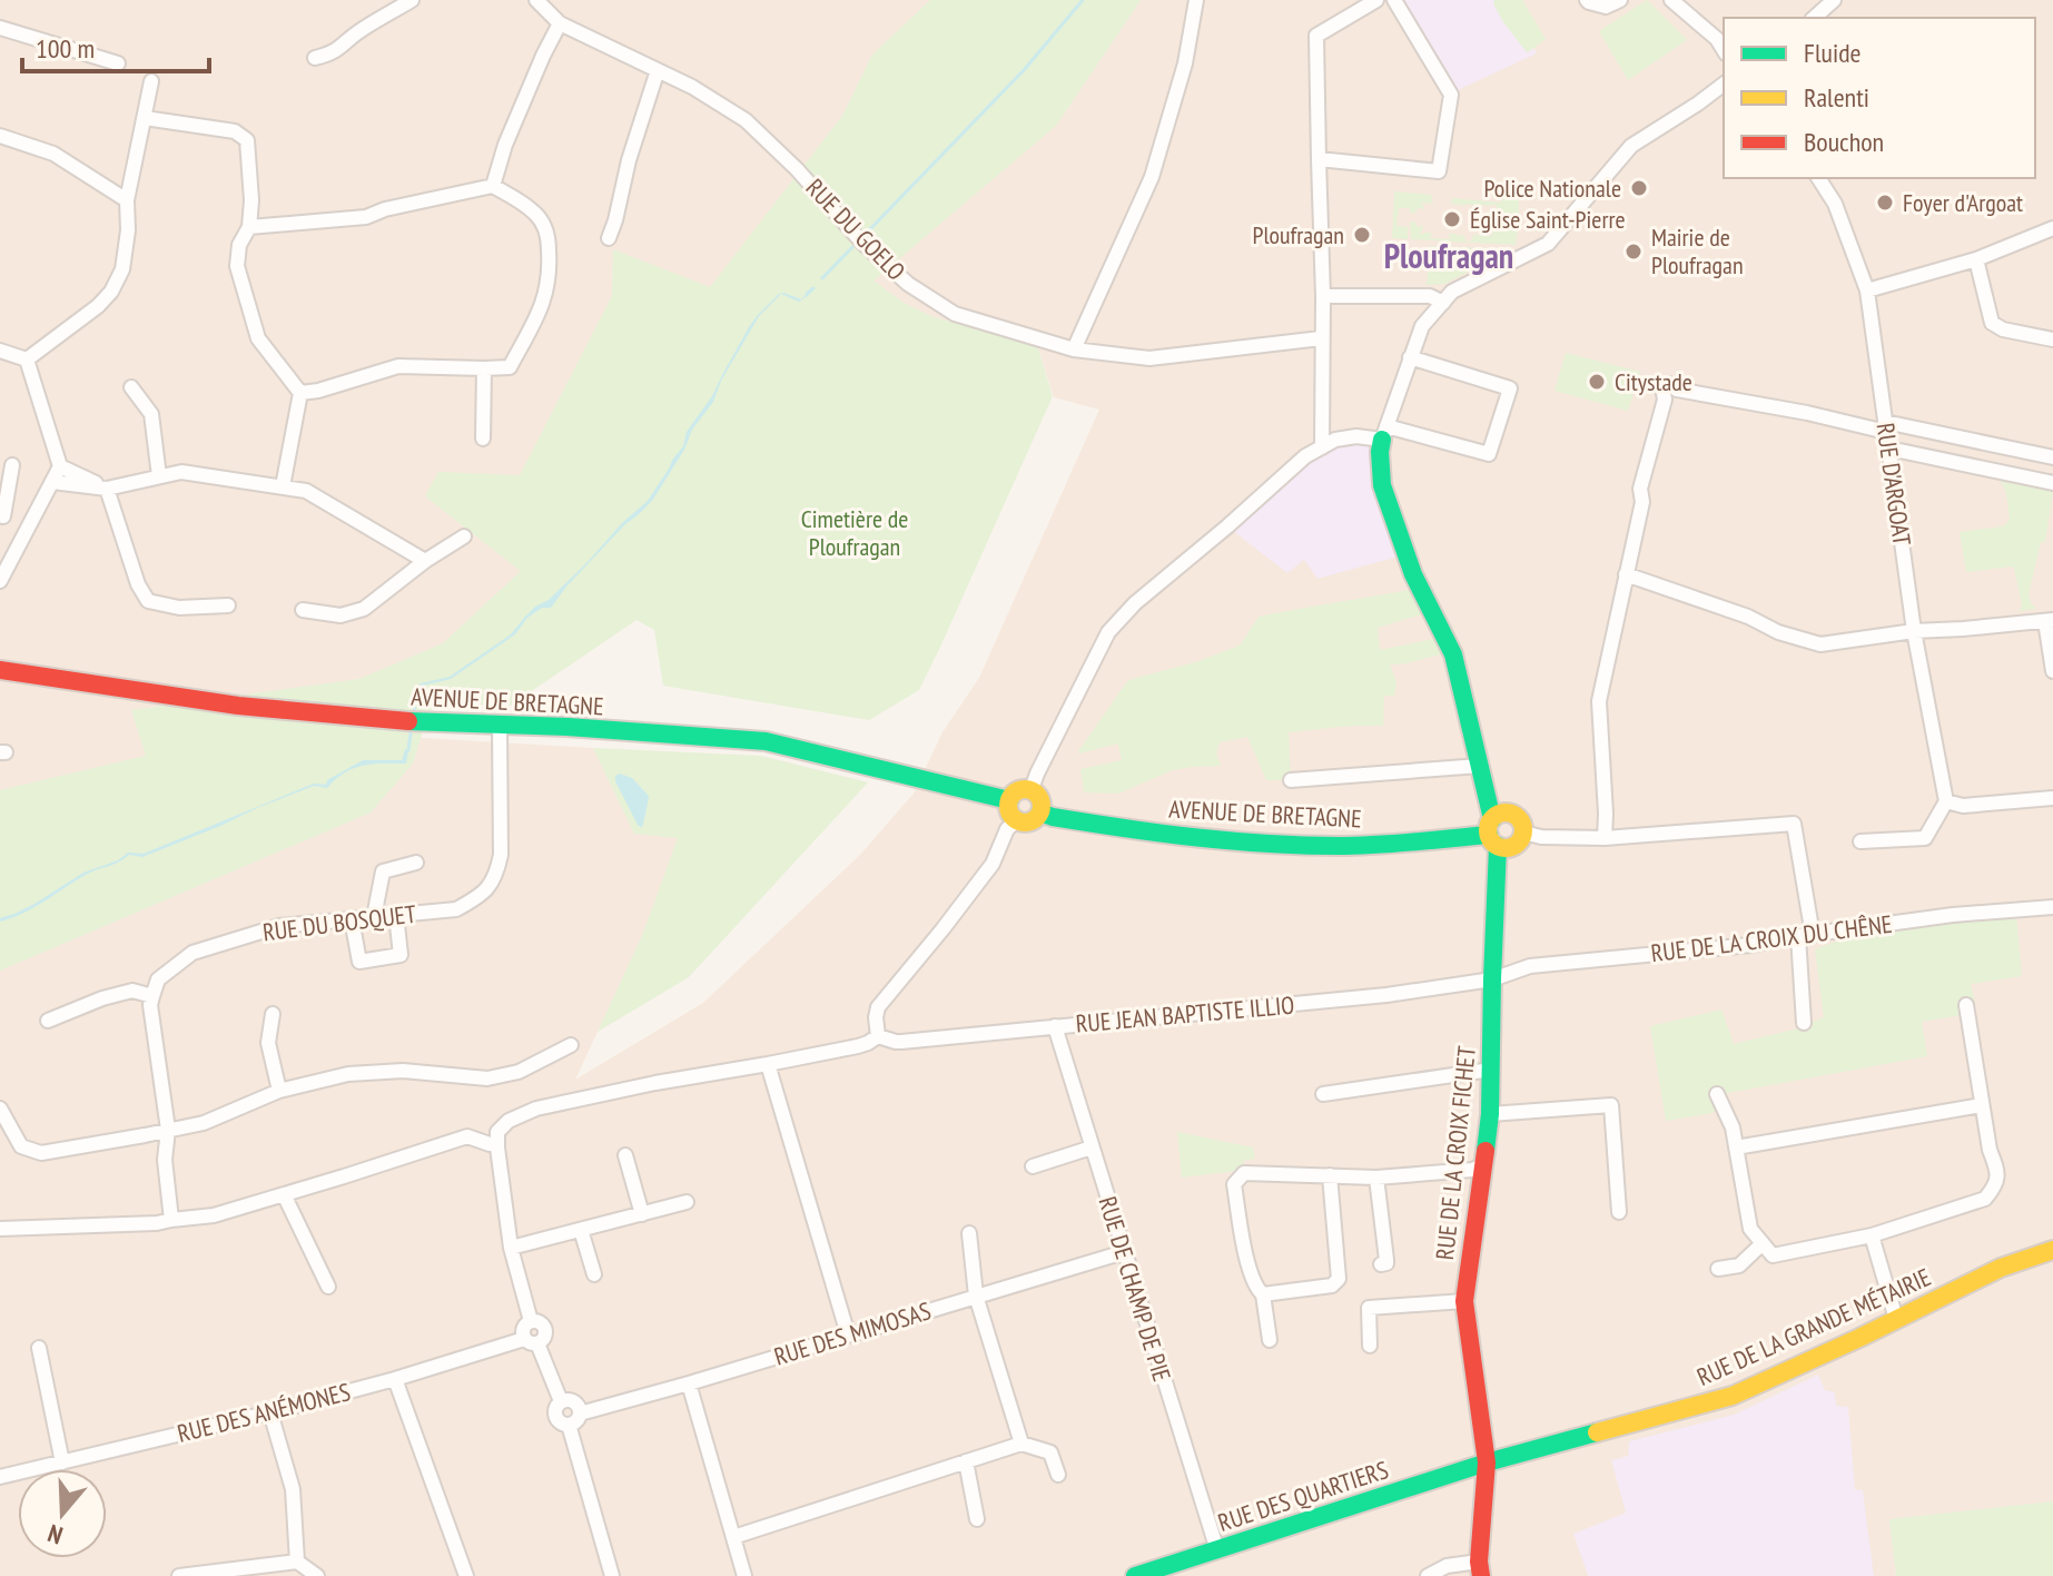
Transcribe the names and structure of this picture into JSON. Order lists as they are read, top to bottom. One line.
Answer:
{"streets":{"street":["RUE DU GOELO","RUE D'ARGOAT","AVENUE DE BRETAGNE","RUE DU BOSQUET","RUE DE LA CROIX DU CHÊNE","RUE JEAN BAPTISTE ILLIO","RUE DE LA CROIX FICHET","RUE DE CHAMP DE PIE","RUE DE LA GRANDE MÉTAIRIE","RUE DES MIMOSAS","RUE DES ANÉMONES","RUE DES QUARTIERS"]},"crossings":[["AVENUE DE BRETAGNE","RUE DU BOSQUET"],["AVENUE DE BRETAGNE","RUE DE LA CROIX FICHET"],["RUE DE LA CROIX DU CHÊNE","RUE JEAN BAPTISTE ILLIO"],["RUE DE LA CROIX DU CHÊNE","RUE DE LA CROIX FICHET"],["RUE JEAN BAPTISTE ILLIO","RUE DE LA CROIX FICHET"],["RUE JEAN BAPTISTE ILLIO","RUE DE CHAMP DE PIE"],["RUE DE LA CROIX FICHET","RUE DE LA GRANDE MÉTAIRIE"],["RUE DE LA CROIX FICHET","RUE DES QUARTIERS"],["RUE DE CHAMP DE PIE","RUE DES MIMOSAS"],["RUE DE CHAMP DE PIE","RUE DES QUARTIERS"],["RUE DE LA GRANDE MÉTAIRIE","RUE DES QUARTIERS"]],"districts":["Ploufragan"],"parks":["Cimetière de Ploufragan"],"places":["Police Nationale","Foyer d'Argoat","Église Saint-Pierre","Ploufragan","Mairie de Ploufragan","Citystade"],"legend":["Fluide","Ralenti","Bouchon"],"scale_bar":"100 m","north":"bottom"}
